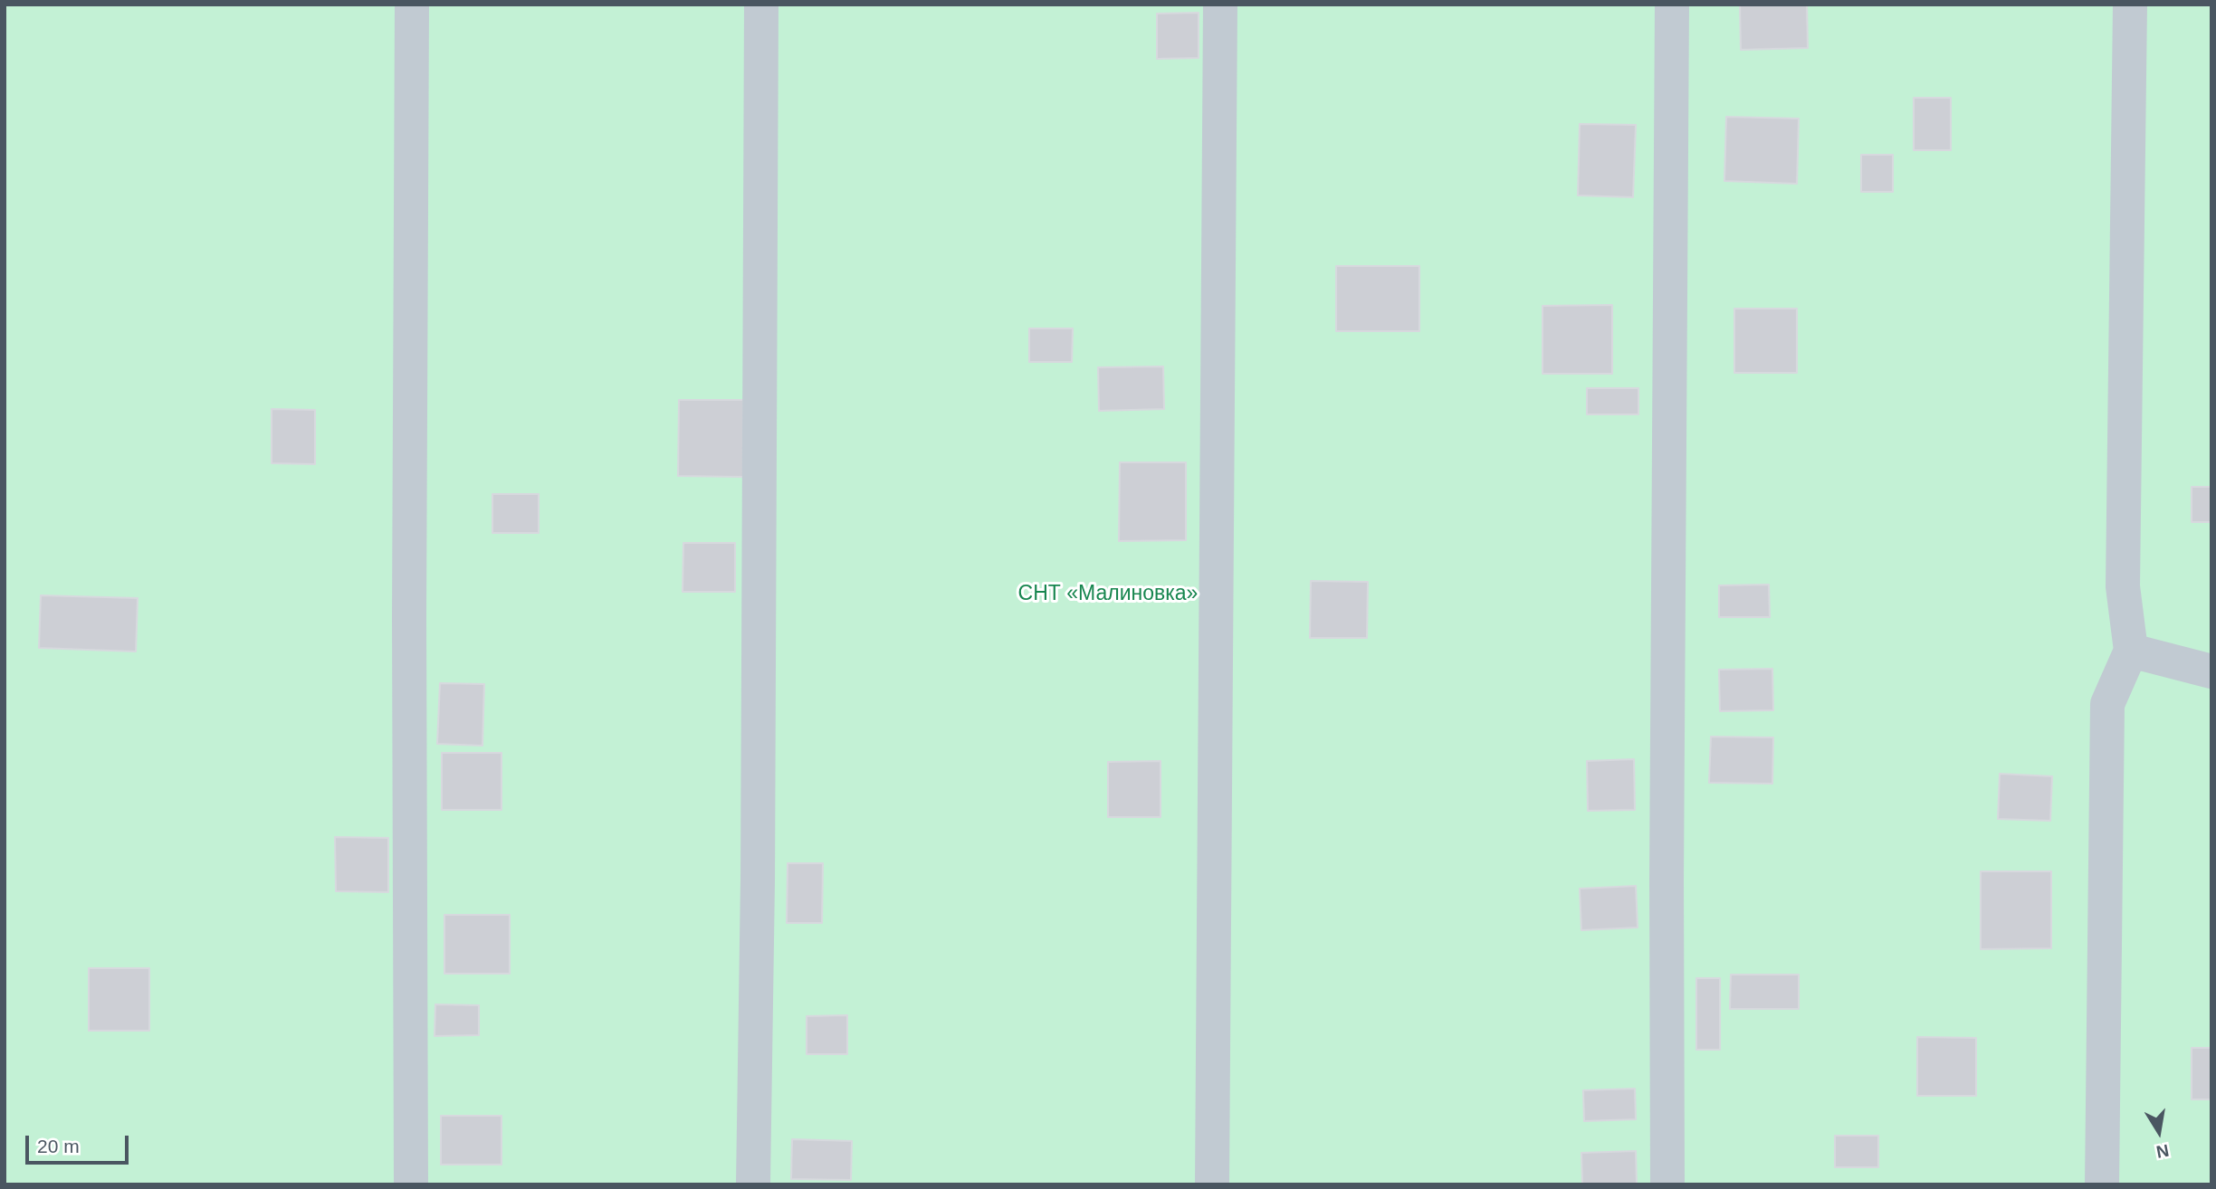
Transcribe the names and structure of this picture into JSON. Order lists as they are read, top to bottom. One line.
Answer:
{"parks":["СНТ «Малиновка»"],"scale_bar":"20 m","north":"bottom"}
